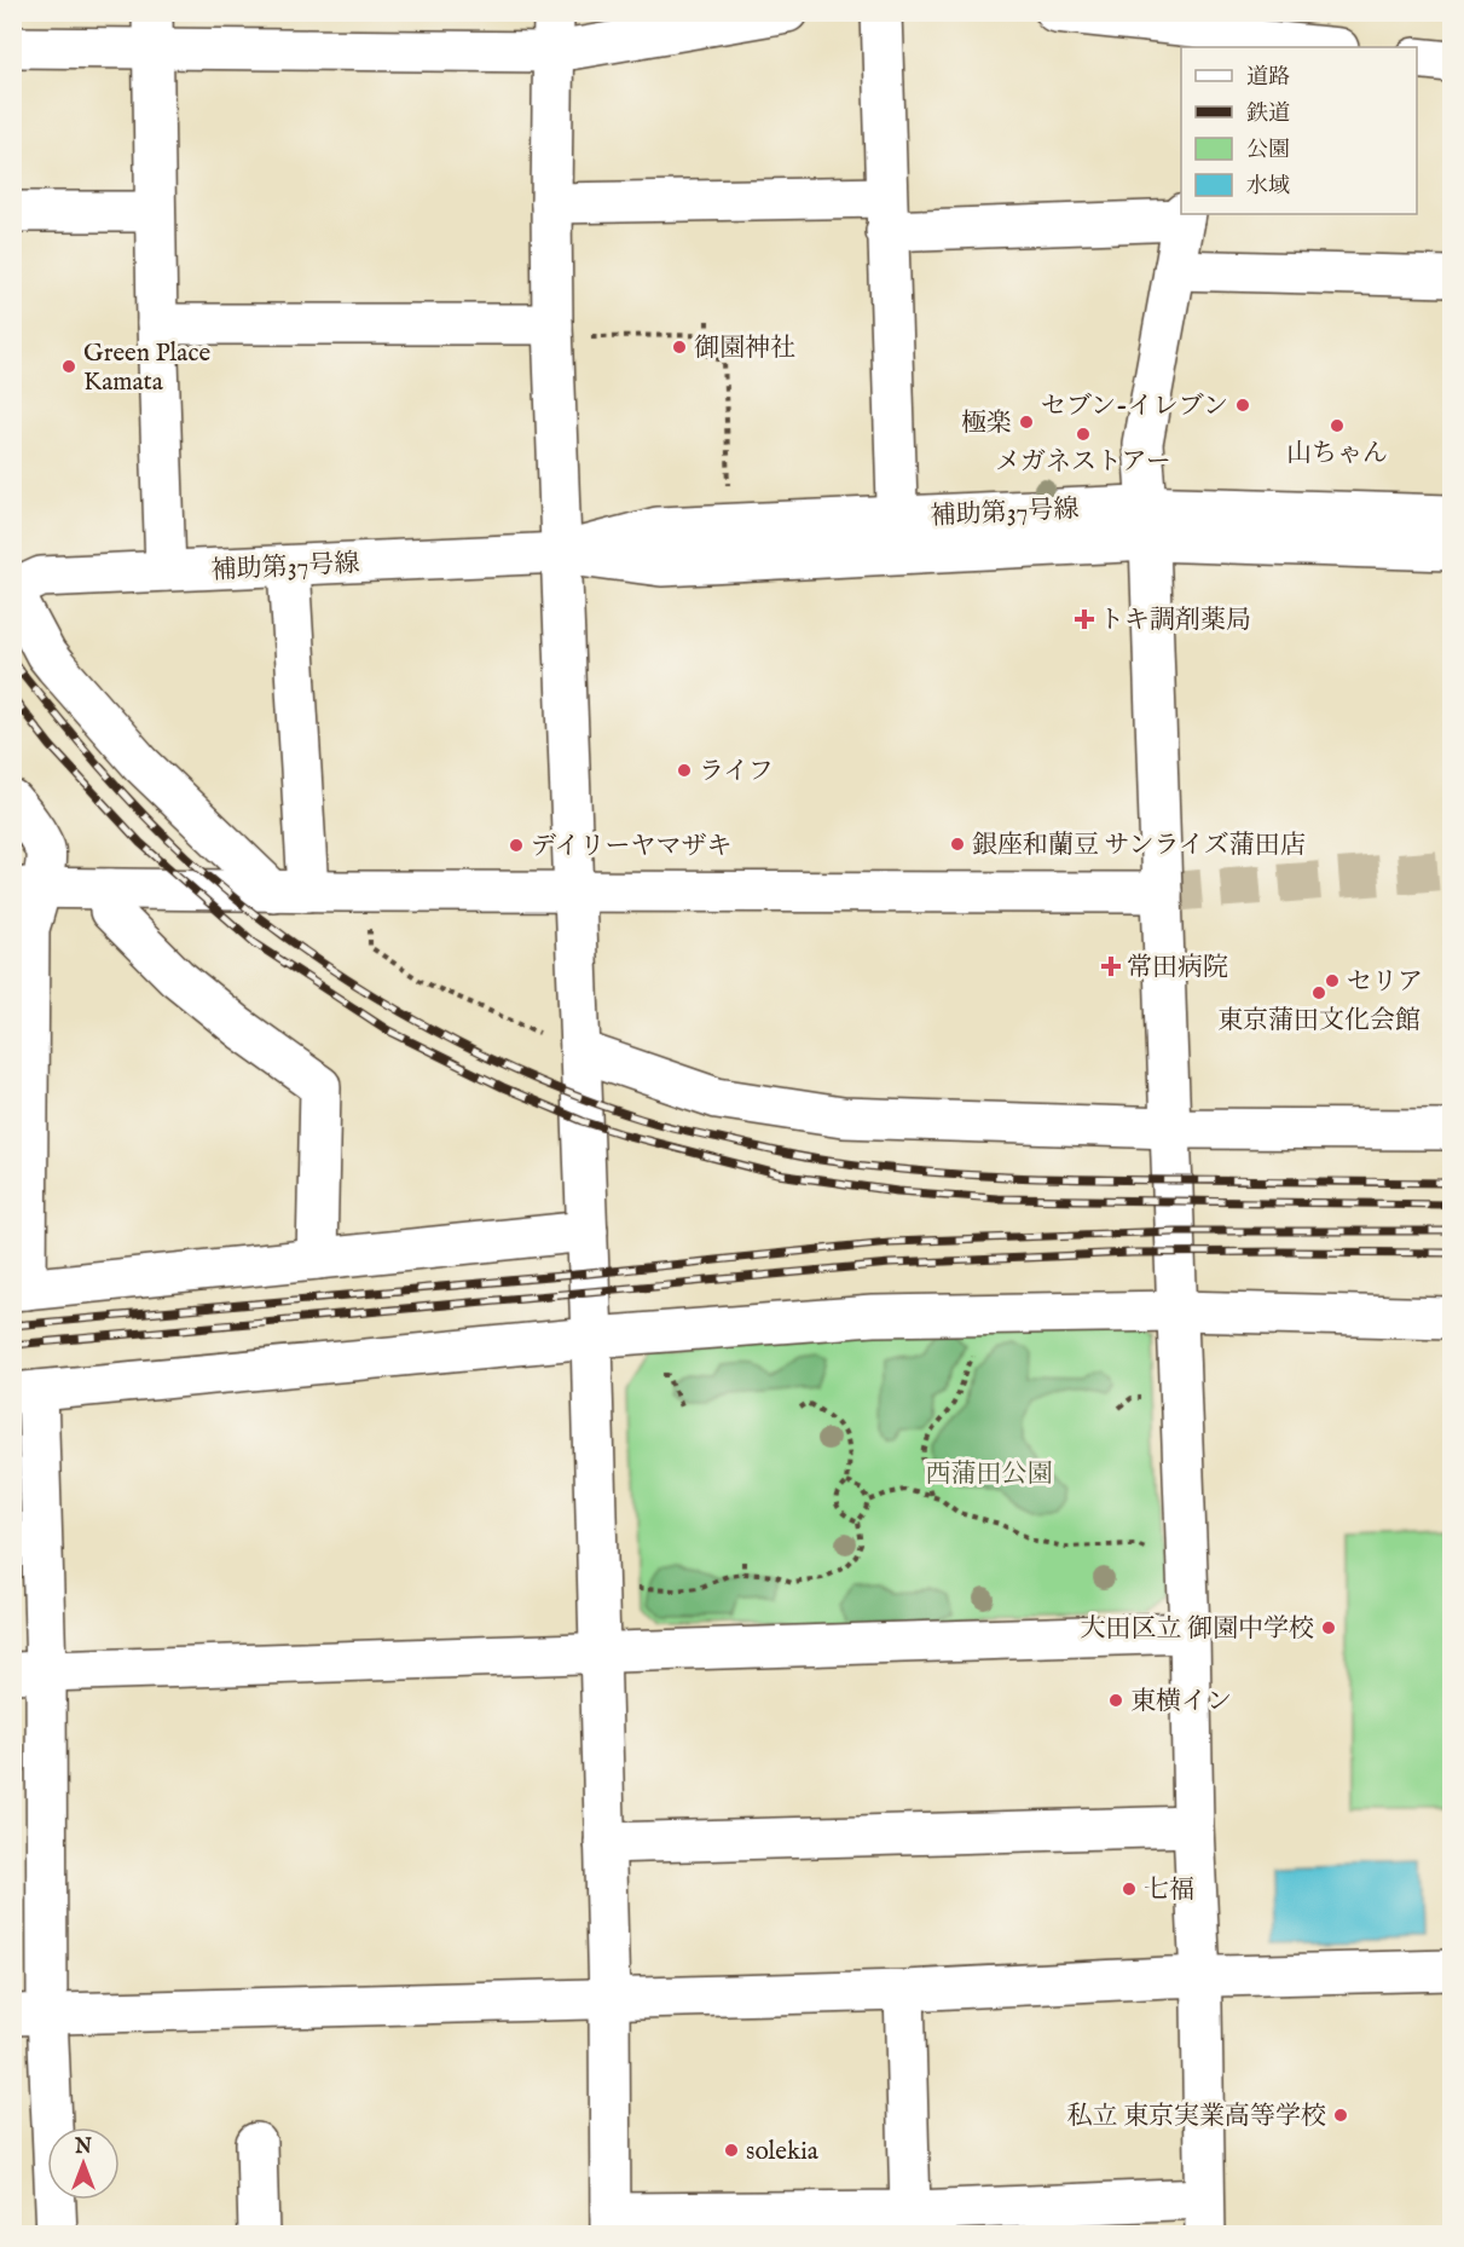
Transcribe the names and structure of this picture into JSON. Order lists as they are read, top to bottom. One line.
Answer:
{"streets":{"street":["補助第37号線"]},"parks":["西蒲田公園"],"places":{"other":["御園神社","Green Place Kamata","セブン-イレブン","極楽","山ちゃん","メガネストアー","ライフ","銀座和蘭豆 サンライズ蒲田店","デイリーヤマザキ","セリア","東京蒲田文化会館","大田区立 御園中学校","東横イン","七福","私立 東京実業高等学校","solekia"],"health":["トキ調剤薬局","常田病院"]},"legend":["道路","鉄道","公園","水域"],"north":"top"}
